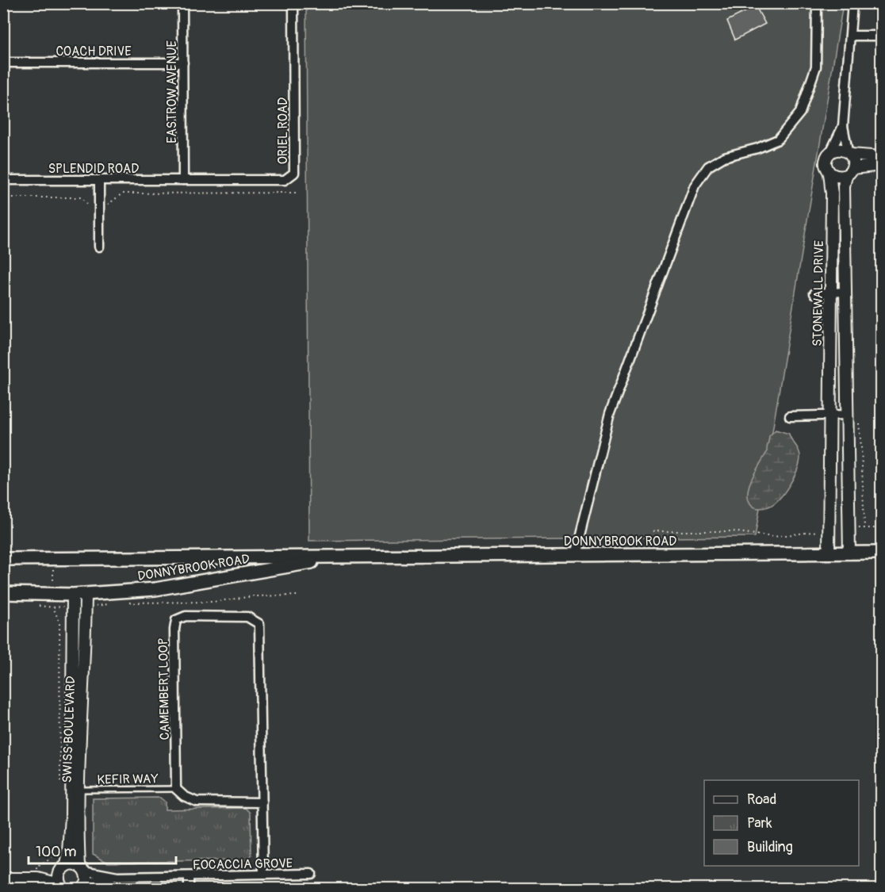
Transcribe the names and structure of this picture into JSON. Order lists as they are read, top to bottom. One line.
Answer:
{"streets":{"main road":["DONNYBROOK ROAD"],"street":["COACH DRIVE","EASTROW AVENUE","ORIEL ROAD","SPLENDID ROAD","STONEWALL DRIVE","CAMEMBERT LOOP","SWISS BOULEVARD","FOCACCIA GROVE"],"lane":["KEFIR WAY"]},"crossings":[["COACH DRIVE","EASTROW AVENUE"],["EASTROW AVENUE","ORIEL ROAD"],["EASTROW AVENUE","SPLENDID ROAD"],["ORIEL ROAD","SPLENDID ROAD"],["STONEWALL DRIVE","DONNYBROOK ROAD"],["DONNYBROOK ROAD","SWISS BOULEVARD"],["CAMEMBERT LOOP","KEFIR WAY"],["CAMEMBERT LOOP","FOCACCIA GROVE"],["SWISS BOULEVARD","KEFIR WAY"],["SWISS BOULEVARD","FOCACCIA GROVE"]],"legend":["Road","Park","Building"],"scale_bar":"100 m"}
